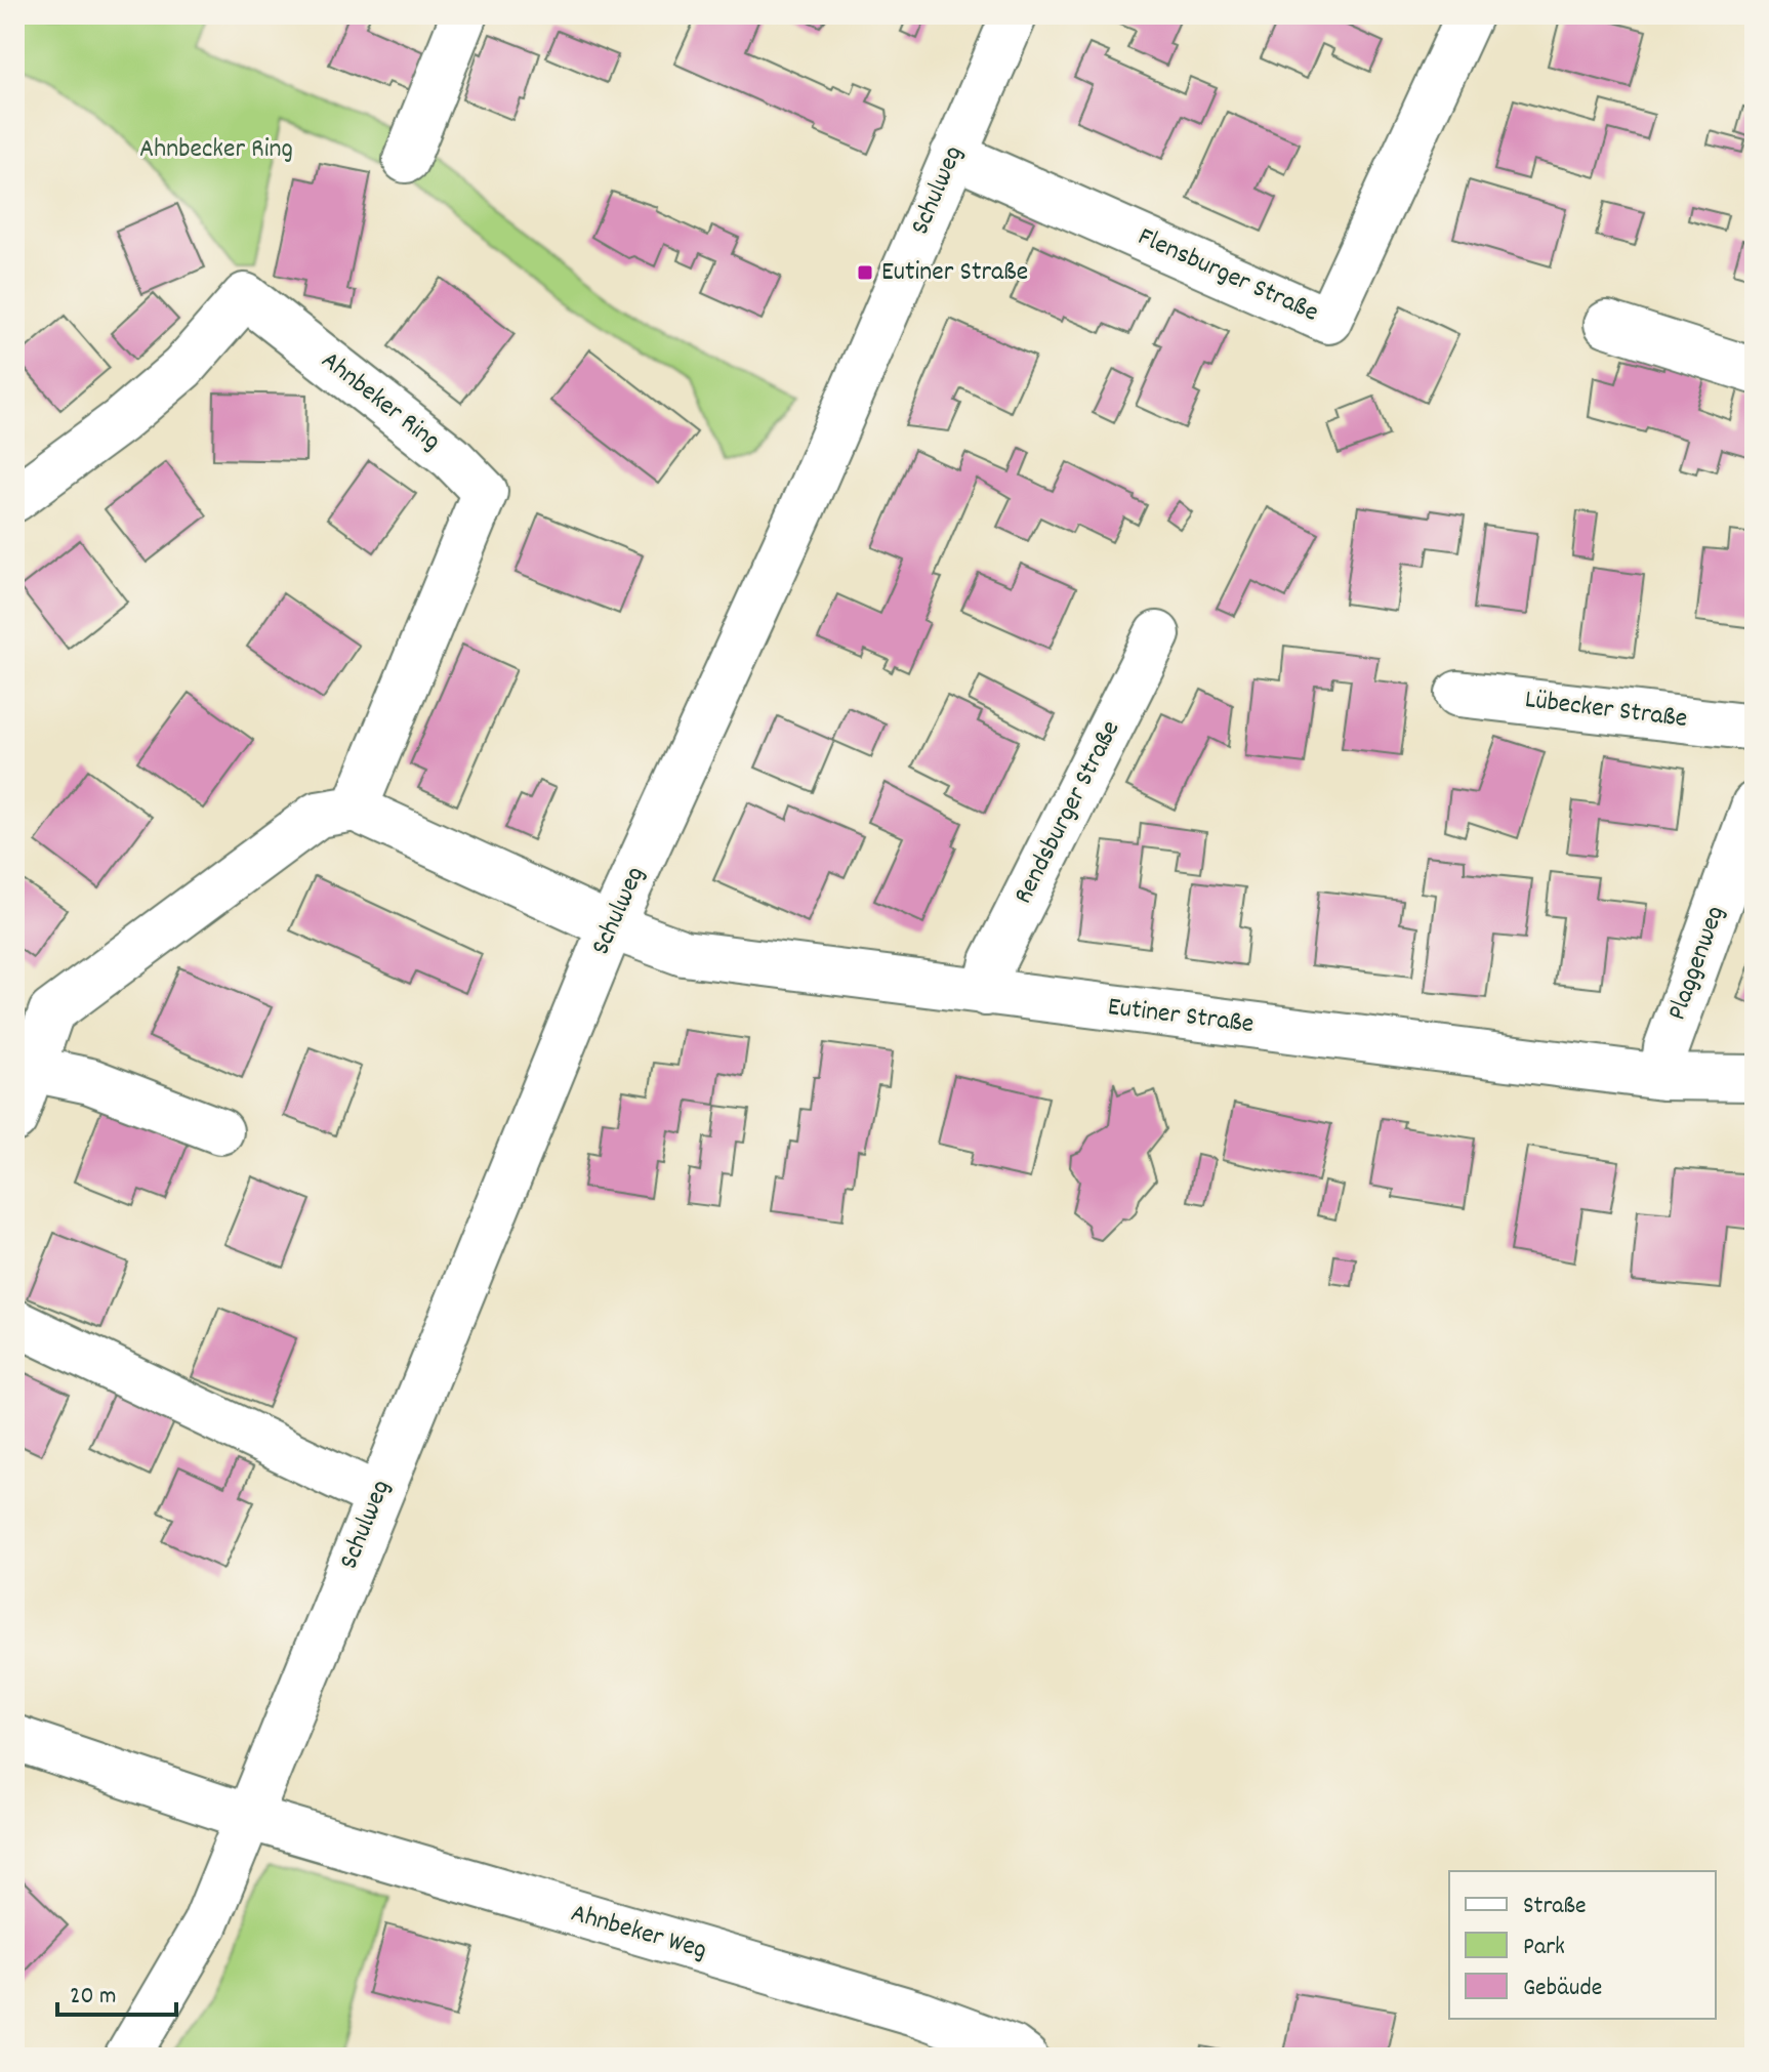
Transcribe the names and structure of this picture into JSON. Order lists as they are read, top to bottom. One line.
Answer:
{"streets":{"street":["Schulweg","Flensburger Straße","Ahnbeker Ring","Lübecker Straße","Rendsburger Straße","Plaggenweg","Eutiner Straße","Ahnbeker Weg"]},"crossings":[["Schulweg","Flensburger Straße"],["Schulweg","Eutiner Straße"],["Schulweg","Ahnbeker Weg"],["Rendsburger Straße","Eutiner Straße"],["Plaggenweg","Eutiner Straße"]],"parks":["Ahnbecker Ring"],"places":{"transit":["Eutiner Straße"]},"legend":["Straße","Park","Gebäude"],"scale_bar":"20 m"}
